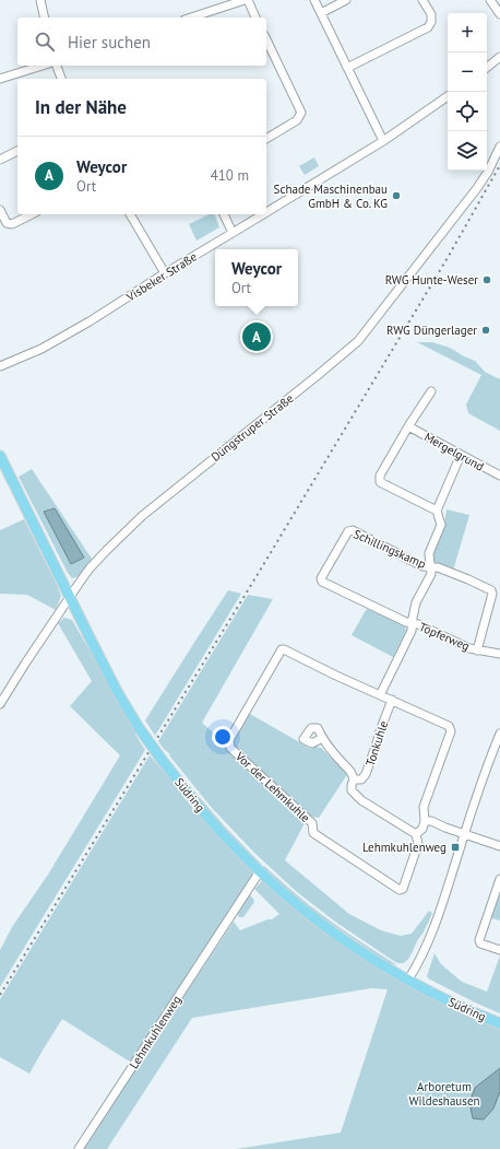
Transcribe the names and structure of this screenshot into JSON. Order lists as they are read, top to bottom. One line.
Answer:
{"streets":{"main road":["Südring"],"street":["Visbeker Straße","Düngstruper Straße","Mergelgrund","Schillingskamp","Töpferweg","Tonkuhle","Vor der Lehmkuhle","Lehmkuhlenweg"]},"crossings":[["Düngstruper Straße","Südring"],["Schillingskamp","Töpferweg"],["Tonkuhle","Vor der Lehmkuhle"],["Südring","Lehmkuhlenweg"]],"parks":["Arboretum Wildeshausen"],"places":{"other":["Schade Maschinenbau GmbH & Co. KG","RWG Hunte-Weser","RWG Düngerlager"],"transit":["Lehmkuhlenweg"]},"page":{"map_buttons":["+","−"],"search":"Hier suchen","heading":"In der Nähe","list":[{"mark":"A","name":"Weycor","note":"Ort","value":"410 m"}],"popup":["Weycor","Ort"],"pins":"A"}}
